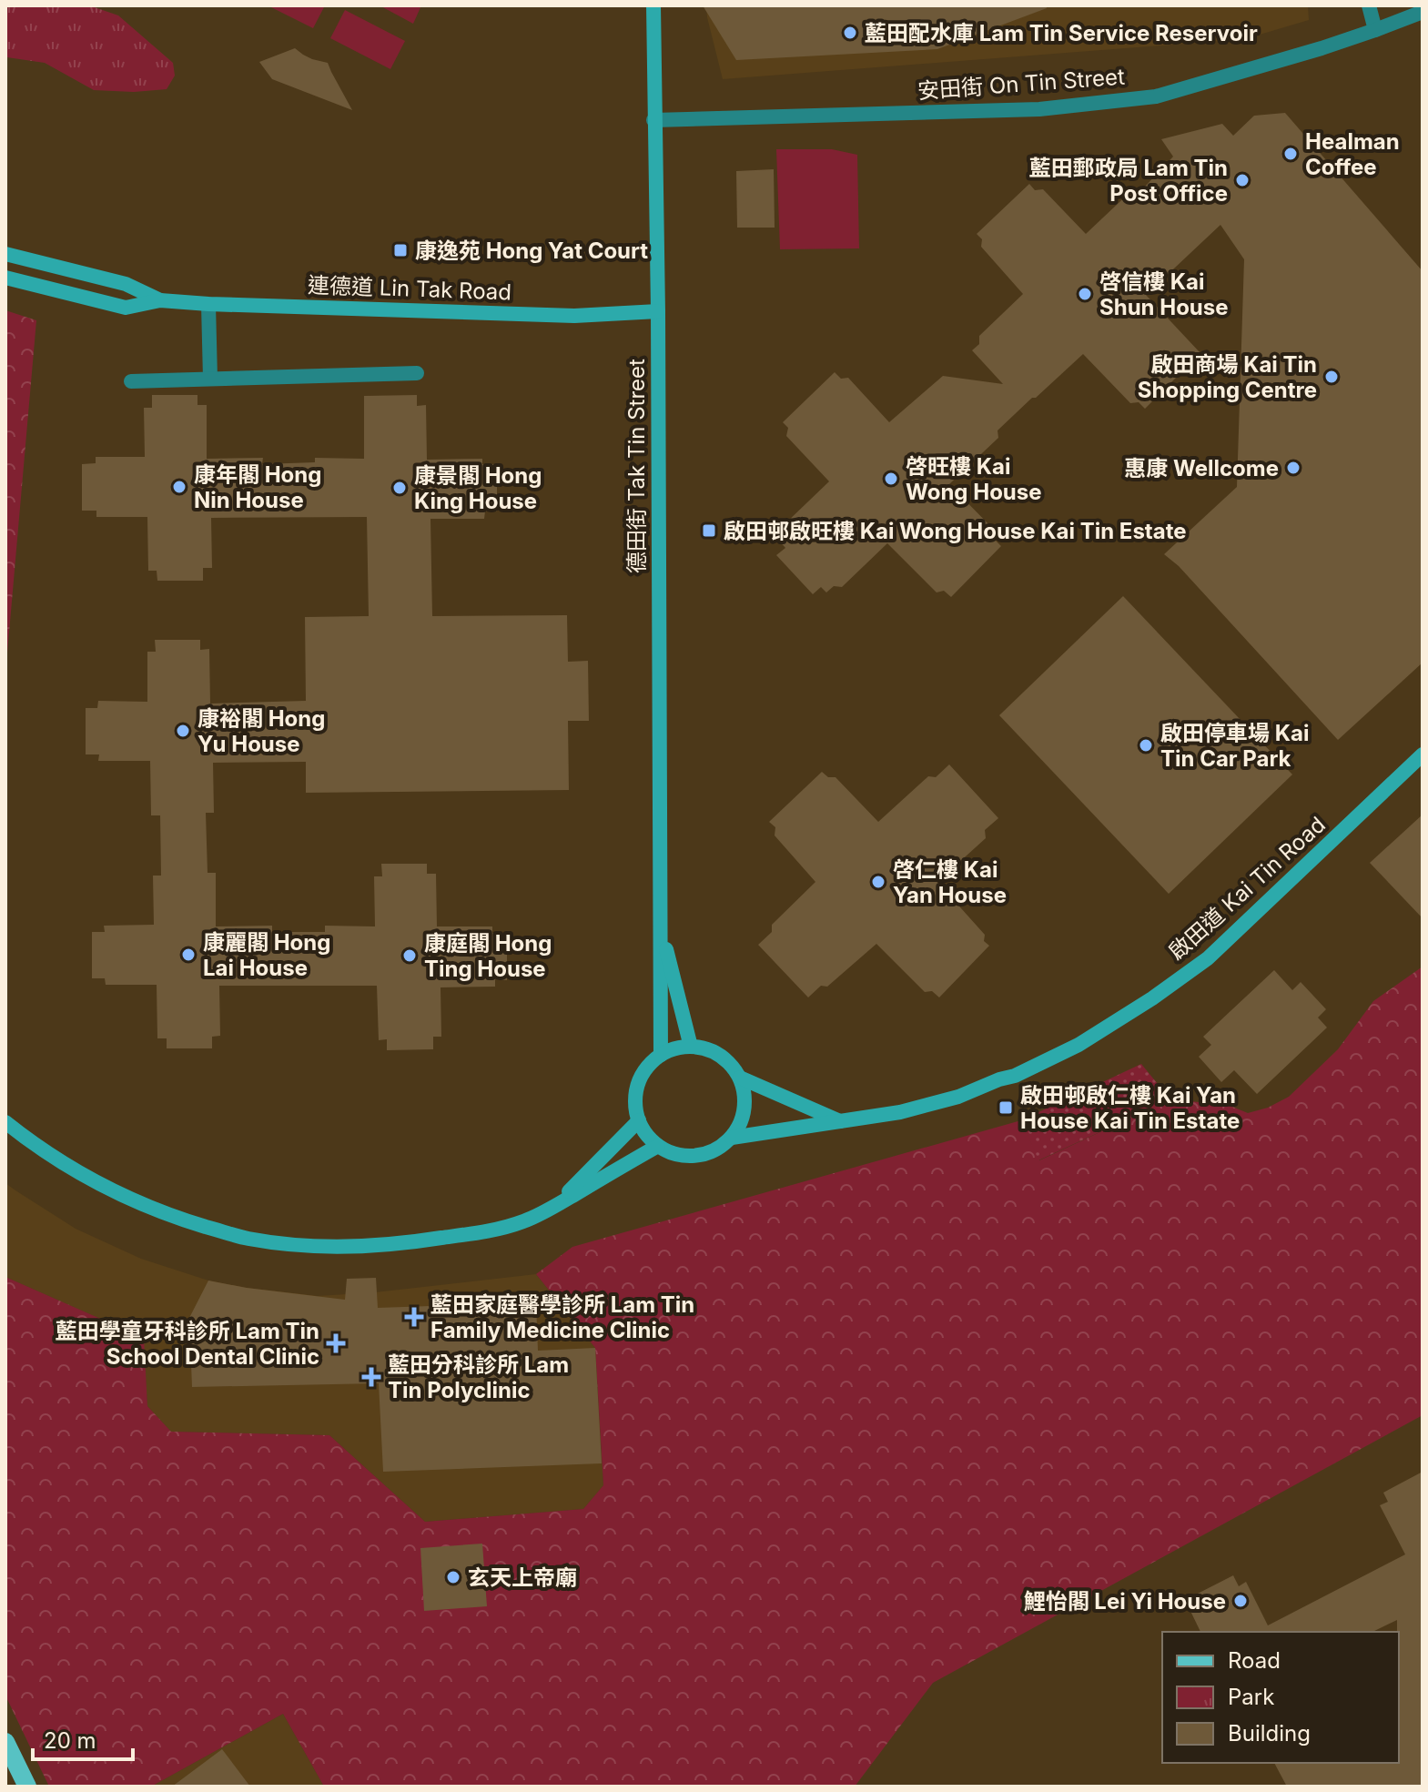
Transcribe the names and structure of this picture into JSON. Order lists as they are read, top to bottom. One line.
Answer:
{"streets":{"street":["安田街 On Tin Street","連德道 Lin Tak Road","德田街 Tak Tin Street","啟田道 Kai Tin Road"]},"crossings":[["安田街 On Tin Street","德田街 Tak Tin Street"],["連德道 Lin Tak Road","德田街 Tak Tin Street"],["德田街 Tak Tin Street","啟田道 Kai Tin Road"]],"places":{"other":["藍田配水庫 Lam Tin Service Reservoir","Healman Coffee","藍田郵政局 Lam Tin Post Office","啓信樓 Kai Shun House","啟田商場 Kai Tin Shopping Centre","惠康 Wellcome","啓旺樓 Kai Wong House","康年閣 Hong Nin House","康景閣 Hong King House","康裕閣 Hong Yu House","啟田停車場 Kai Tin Car Park","啓仁樓 Kai Yan House","康麗閣 Hong Lai House","康庭閣 Hong Ting House","玄天上帝廟","鯉怡閣 Lei Yi House"],"transit":["康逸苑 Hong Yat Court","啟田邨啟旺樓 Kai Wong House Kai Tin Estate","啟田邨啟仁樓 Kai Yan House Kai Tin Estate"],"health":["藍田家庭醫學診所 Lam Tin Family Medicine Clinic","藍田學童牙科診所 Lam Tin School Dental Clinic","藍田分科診所 Lam Tin Polyclinic"]},"legend":["Road","Park","Building"],"scale_bar":"20 m"}
